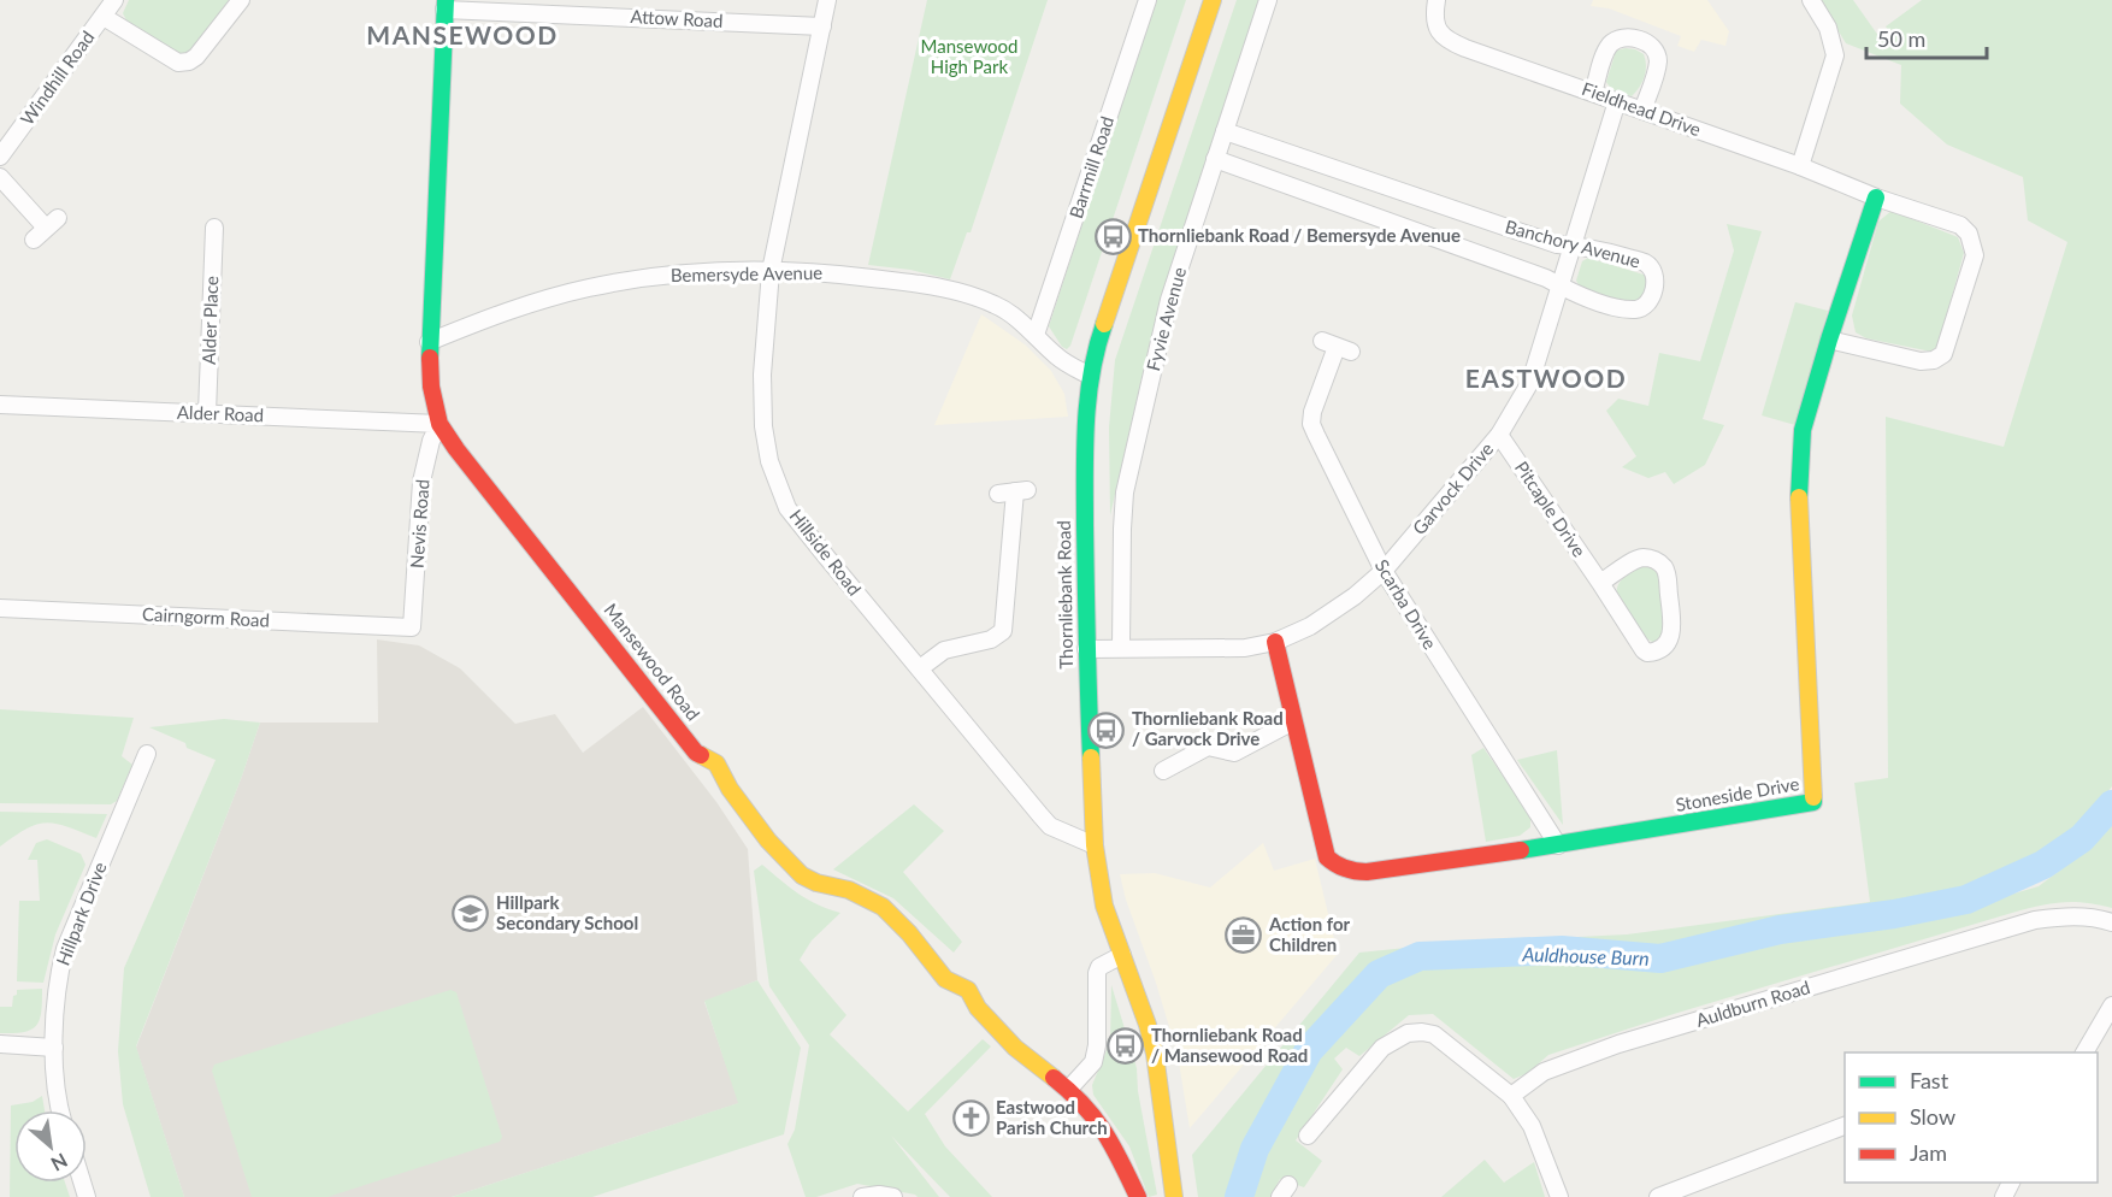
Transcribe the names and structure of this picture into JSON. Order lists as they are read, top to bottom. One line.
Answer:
{"streets":{"street":["Attow Road","Windhill Road","Fieldhead Drive","Barrmill Road","Banchory Avenue","Bemersyde Avenue","Fyvie Avenue","Alder Place","Alder Road","Garvock Drive","Pitcaple Drive","Nevis Road","Hillside Road","Thornliebank Road","Scarba Drive","Cairngorm Road","Mansewood Road","Stoneside Drive","Hillpark Drive","Auldburn Road"]},"crossings":[["Attow Road","Hillside Road"],["Attow Road","Mansewood Road"],["Fieldhead Drive","Garvock Drive"],["Fieldhead Drive","Stoneside Drive"],["Barrmill Road","Bemersyde Avenue"],["Banchory Avenue","Fyvie Avenue"],["Banchory Avenue","Garvock Drive"],["Bemersyde Avenue","Hillside Road"],["Bemersyde Avenue","Thornliebank Road"],["Bemersyde Avenue","Mansewood Road"],["Fyvie Avenue","Garvock Drive"],["Alder Place","Alder Road"],["Alder Road","Nevis Road"],["Alder Road","Mansewood Road"],["Garvock Drive","Pitcaple Drive"],["Garvock Drive","Thornliebank Road"],["Garvock Drive","Scarba Drive"],["Garvock Drive","Stoneside Drive"],["Nevis Road","Cairngorm Road"],["Nevis Road","Mansewood Road"],["Hillside Road","Thornliebank Road"],["Scarba Drive","Stoneside Drive"]],"districts":["MANSEWOOD","EASTWOOD"],"water":["Auldhouse Burn"],"parks":["Mansewood High Park"],"places":{"bus stop":["Thornliebank Road / Bemersyde Avenue","Thornliebank Road / Garvock Drive","Thornliebank Road / Mansewood Road"],"school or university":["Hillpark Secondary School"],"office":["Action for Children"],"church":["Eastwood Parish Church"]},"legend":["Fast","Slow","Jam"],"scale_bar":"50 m","north":"bottom right"}
